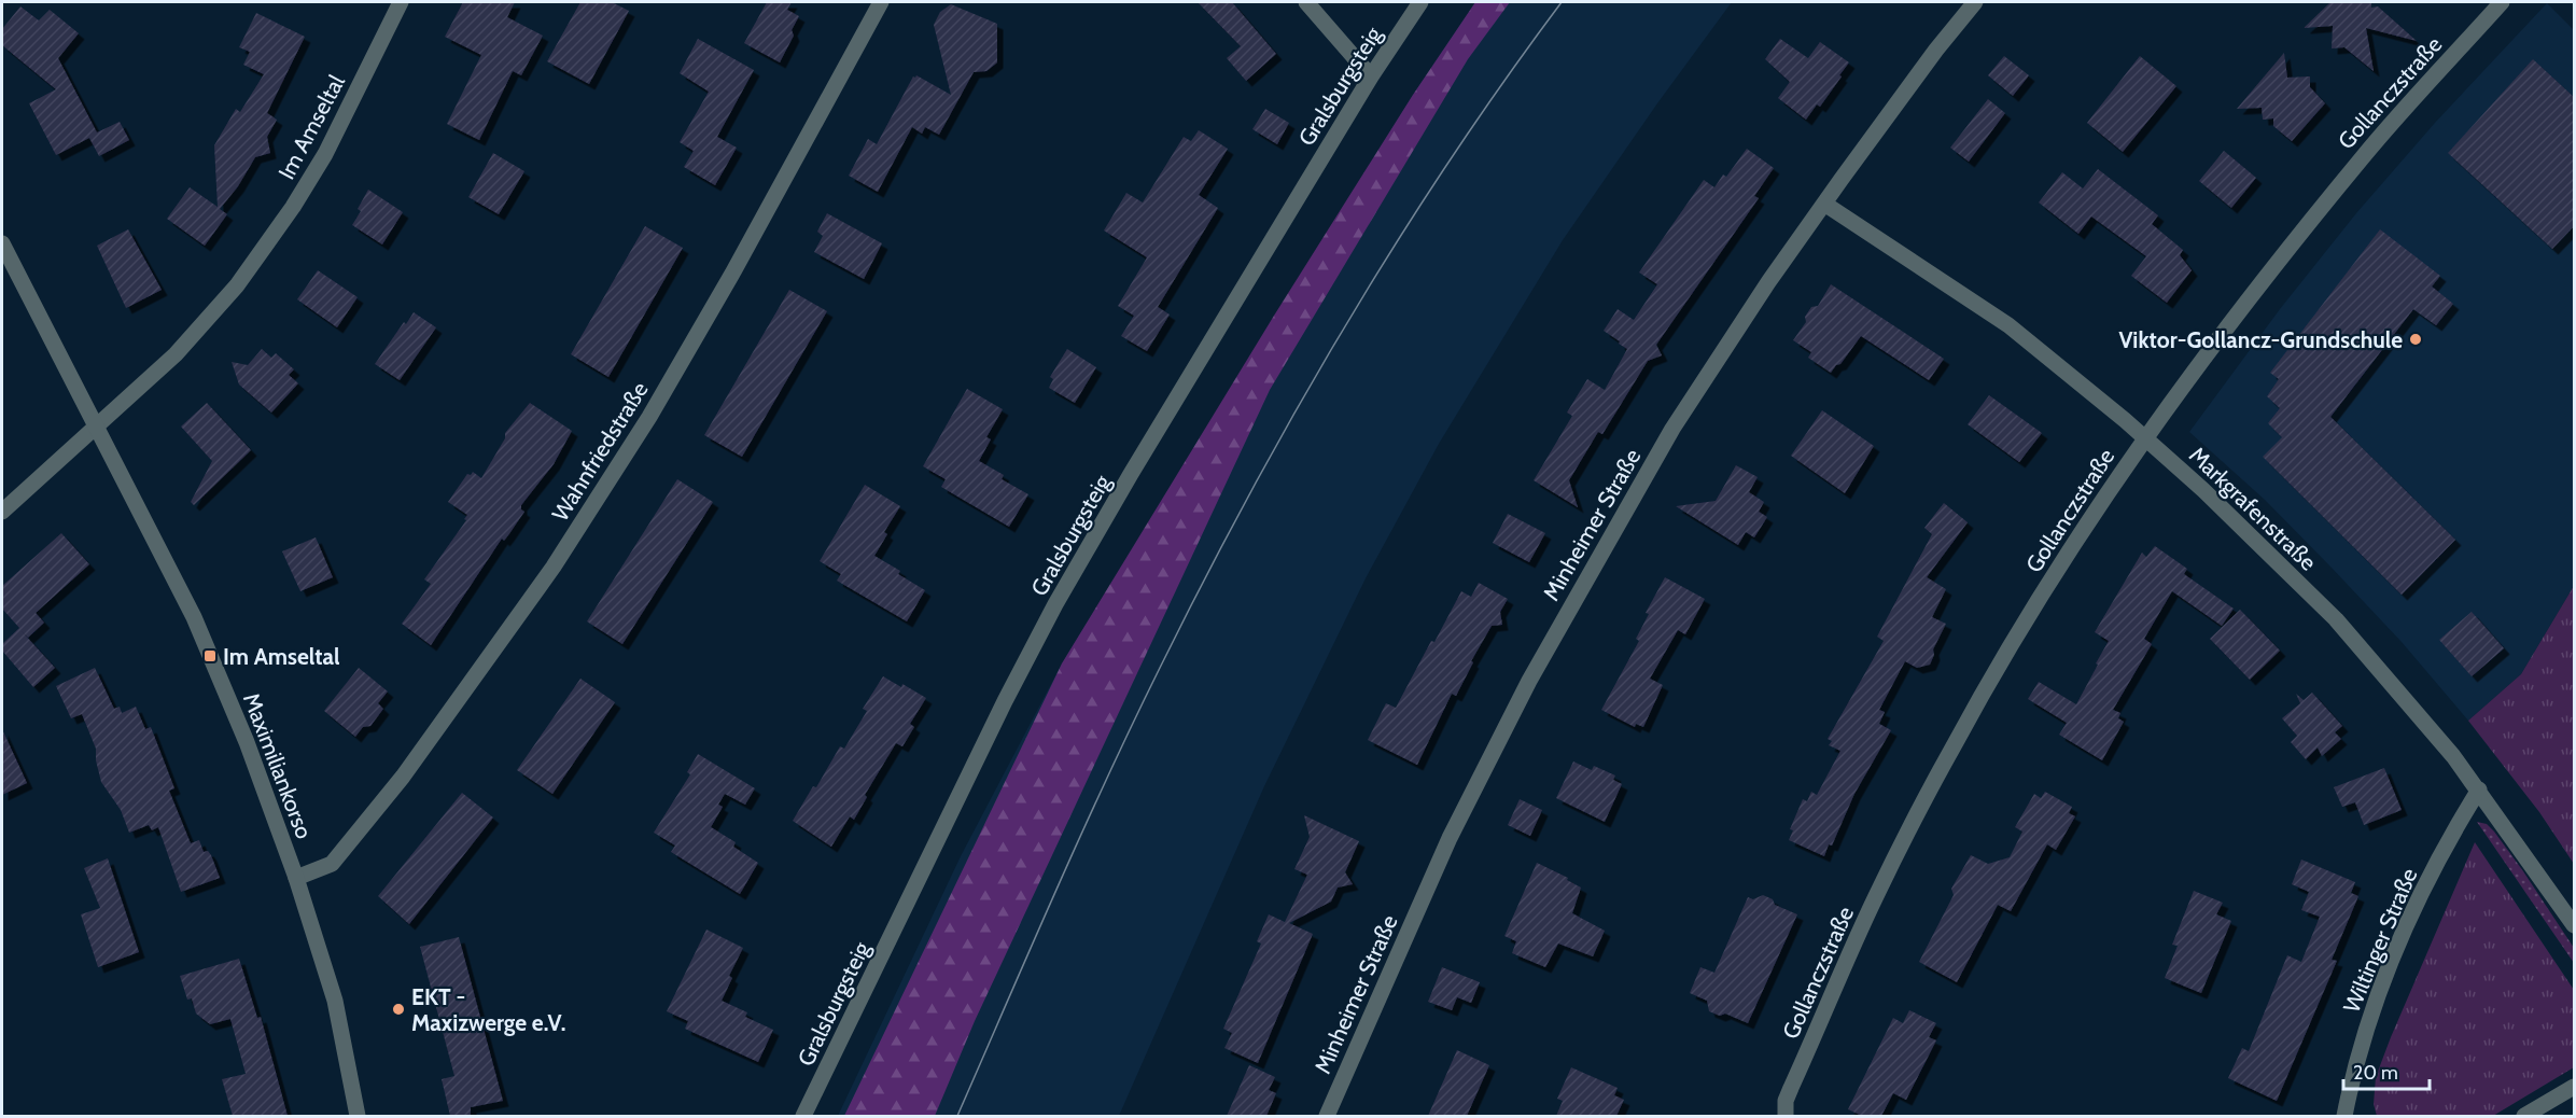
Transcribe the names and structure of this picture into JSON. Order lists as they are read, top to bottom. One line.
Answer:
{"streets":{"street":["Gralsburgsteig","Gollanczstraße","Im Amseltal","Wahnfriedstraße","Markgrafenstraße","Minheimer Straße","Maximiliankorso","Wiltinger Straße"]},"crossings":[["Gollanczstraße","Markgrafenstraße"],["Im Amseltal","Maximiliankorso"],["Wahnfriedstraße","Maximiliankorso"],["Markgrafenstraße","Minheimer Straße"],["Markgrafenstraße","Wiltinger Straße"]],"places":{"other":["Viktor-Gollancz-Grundschule","EKT - Maxizwerge e.V."],"transit":["Im Amseltal"]},"scale_bar":"20 m"}
